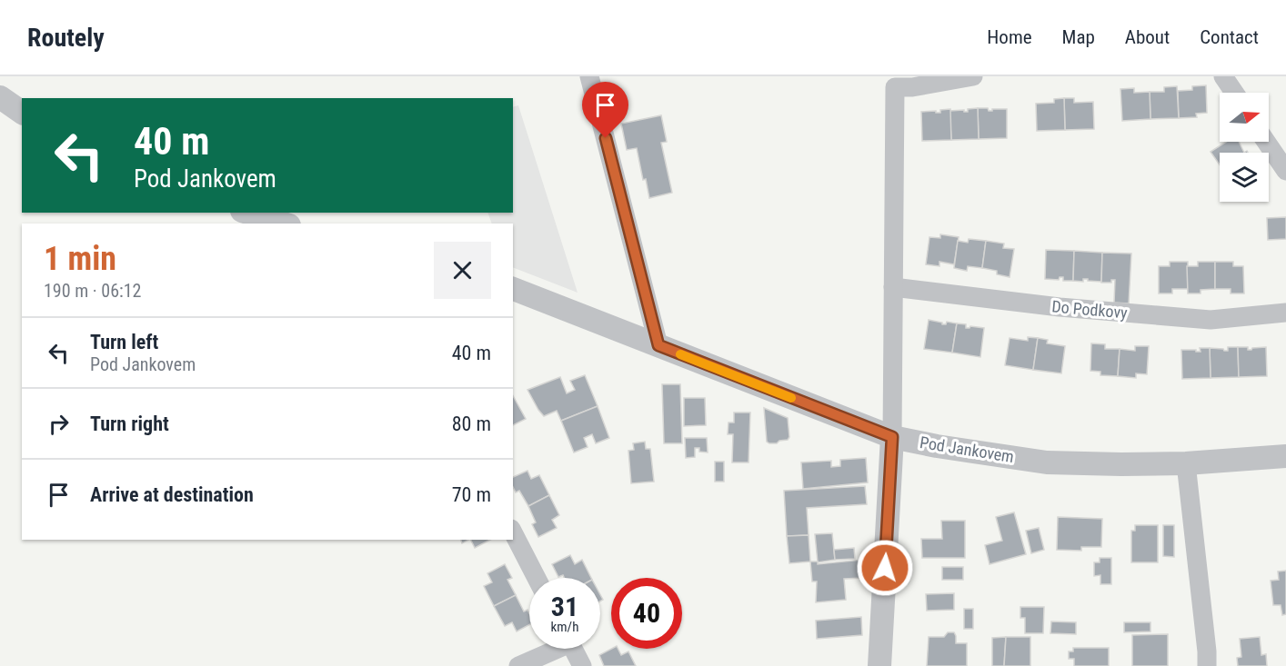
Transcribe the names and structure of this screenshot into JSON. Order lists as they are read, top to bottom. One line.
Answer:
{"streets":{"street":["Do Podkovy","Pod Jankovem"]},"north":"right","page":{"header":"Routely","nav":["Home","Map","About","Contact"],"turn":["40 m","Pod Jankovem"],"heading":["1 min","190 m · 06:12"],"list":[{"name":"Turn left","note":"Pod Jankovem","value":"40 m"},{"name":"Turn right","value":"80 m"},{"name":"Arrive at destination","value":"70 m"}],"speed":"31 km/h","limit":"40"}}
